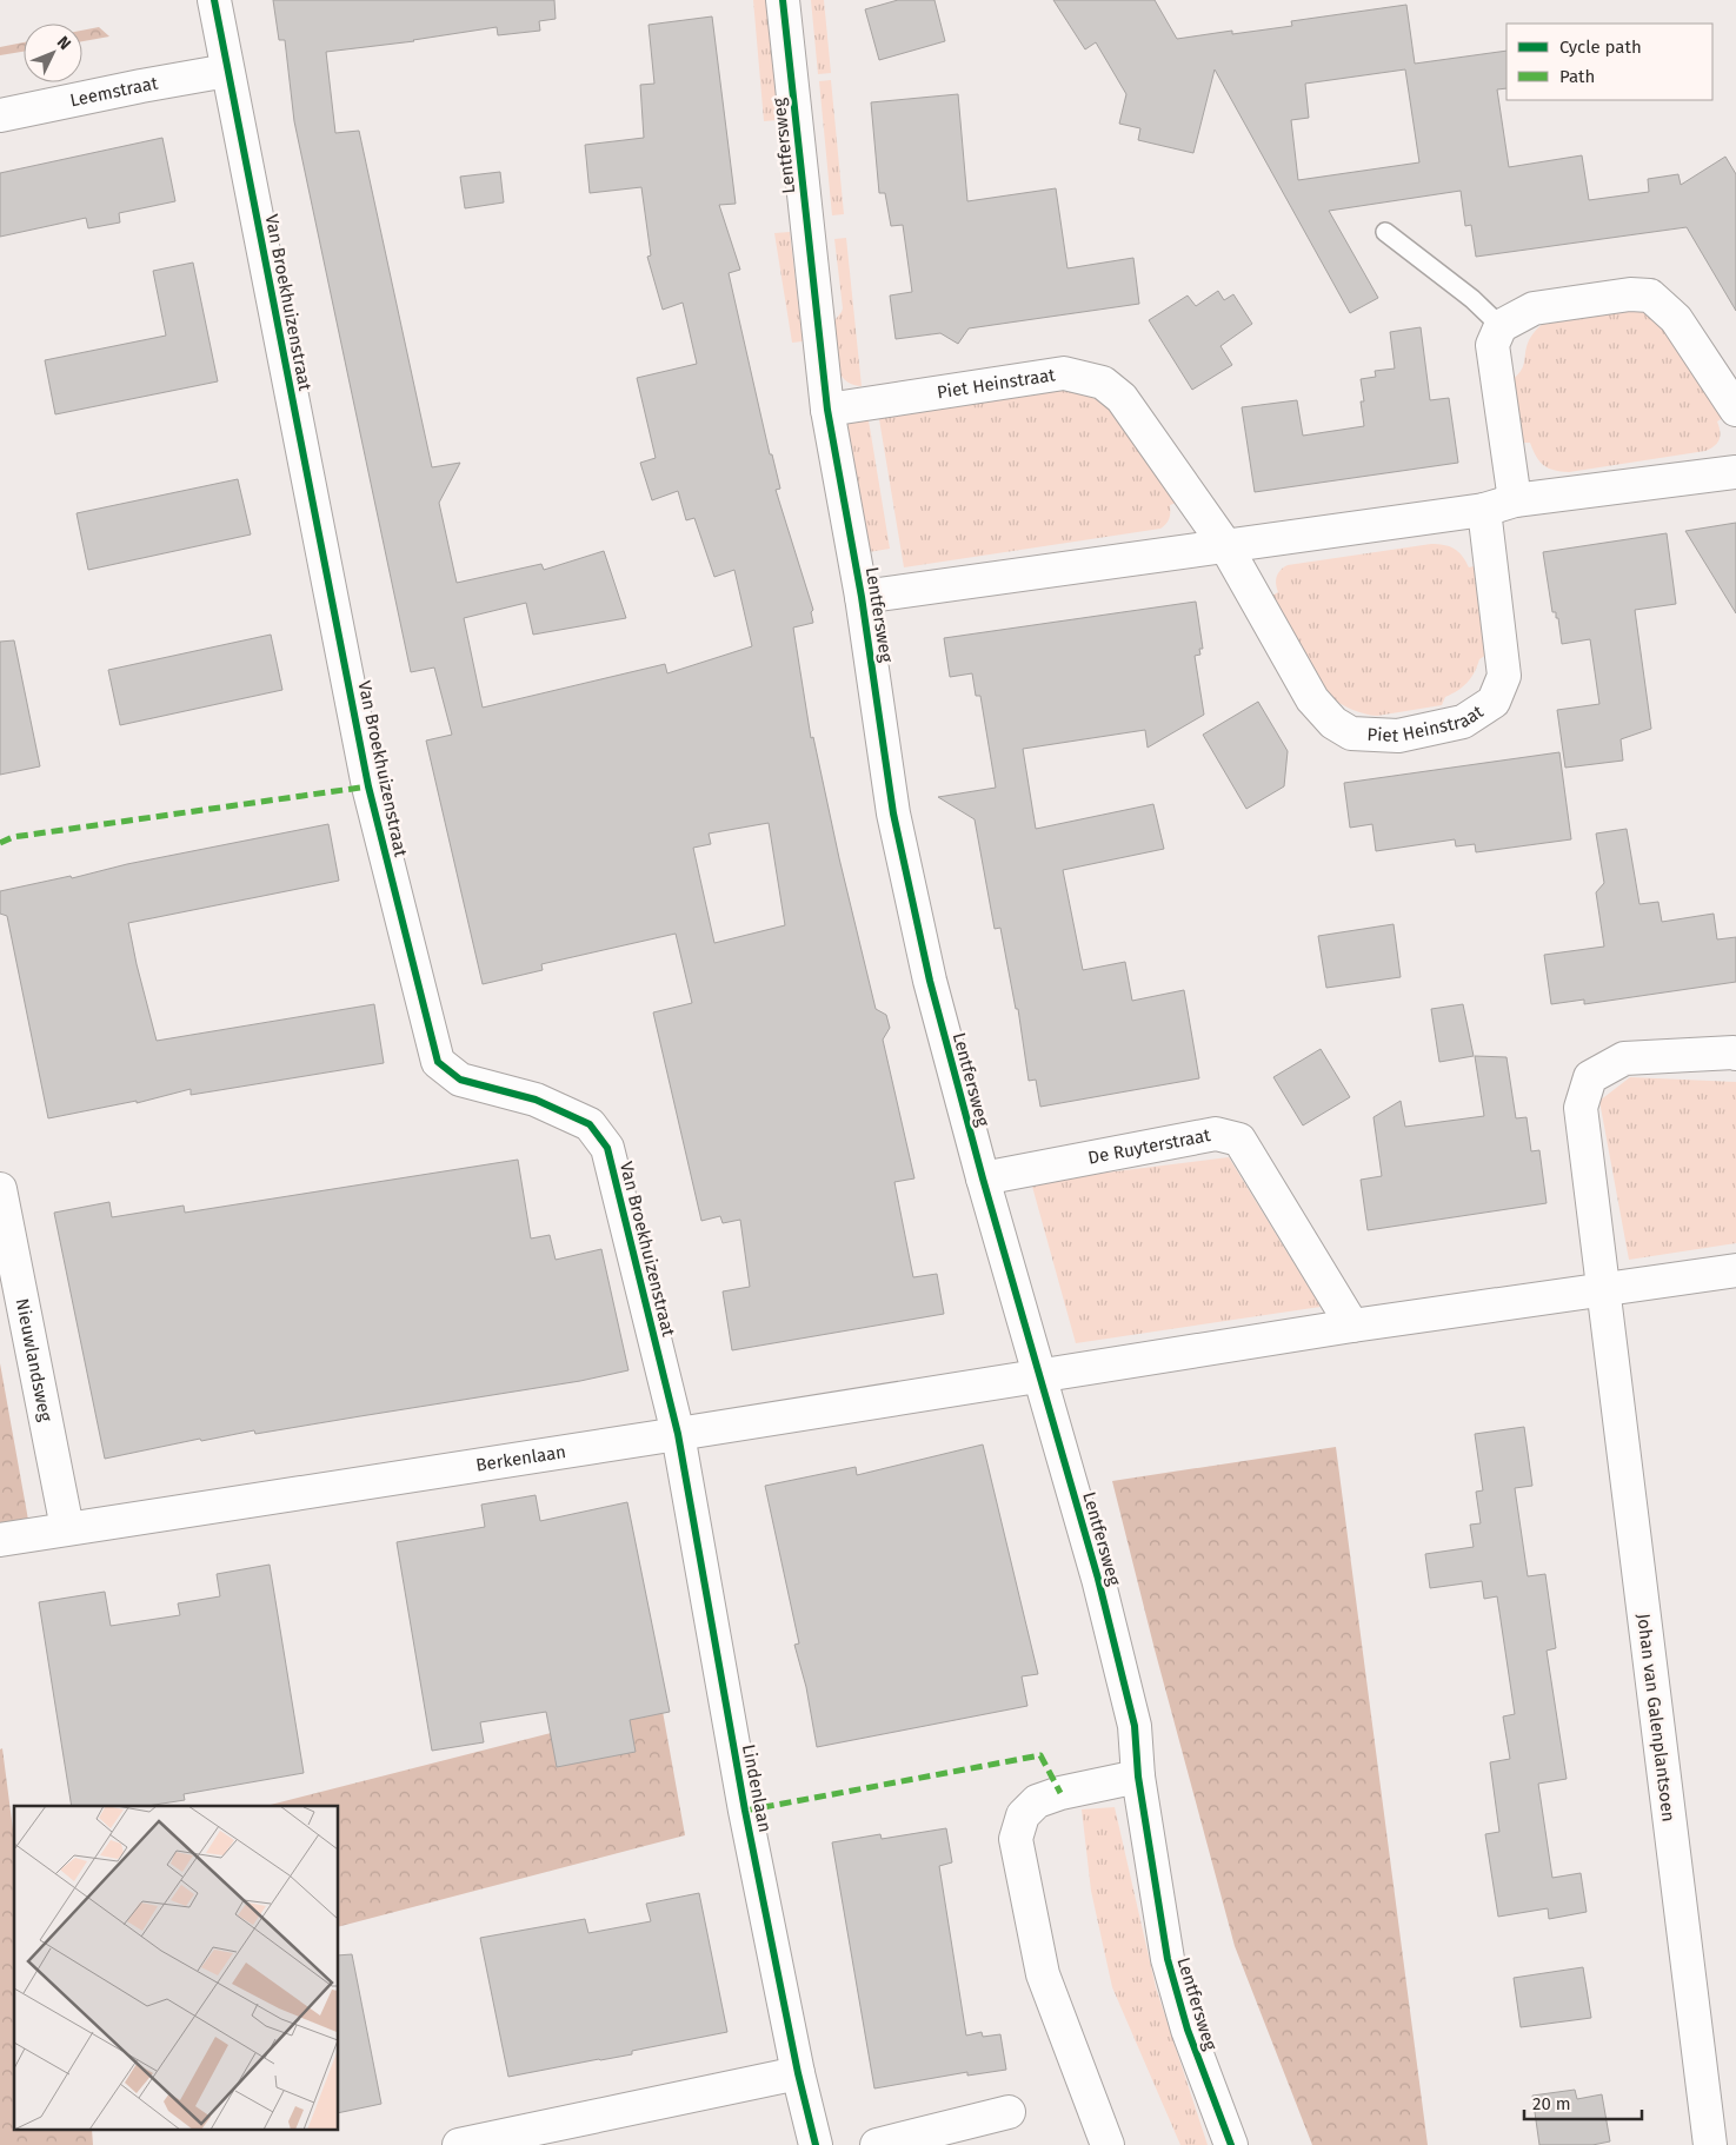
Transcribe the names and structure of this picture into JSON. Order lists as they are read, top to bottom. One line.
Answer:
{"streets":{"street":["Leemstraat","Lentfersweg","Van Broekhuizenstraat","Piet Heinstraat","De Ruyterstraat","Nieuwlandsweg","Berkenlaan","Johan van Galenplantsoen","Lindenlaan"]},"crossings":[["Leemstraat","Van Broekhuizenstraat"],["Lentfersweg","Piet Heinstraat"],["Lentfersweg","De Ruyterstraat"],["Lentfersweg","Berkenlaan"],["Van Broekhuizenstraat","Berkenlaan"],["Van Broekhuizenstraat","Lindenlaan"],["Nieuwlandsweg","Berkenlaan"],["Berkenlaan","Lindenlaan"]],"legend":["Cycle path","Path"],"scale_bar":"20 m","north":"top right"}
